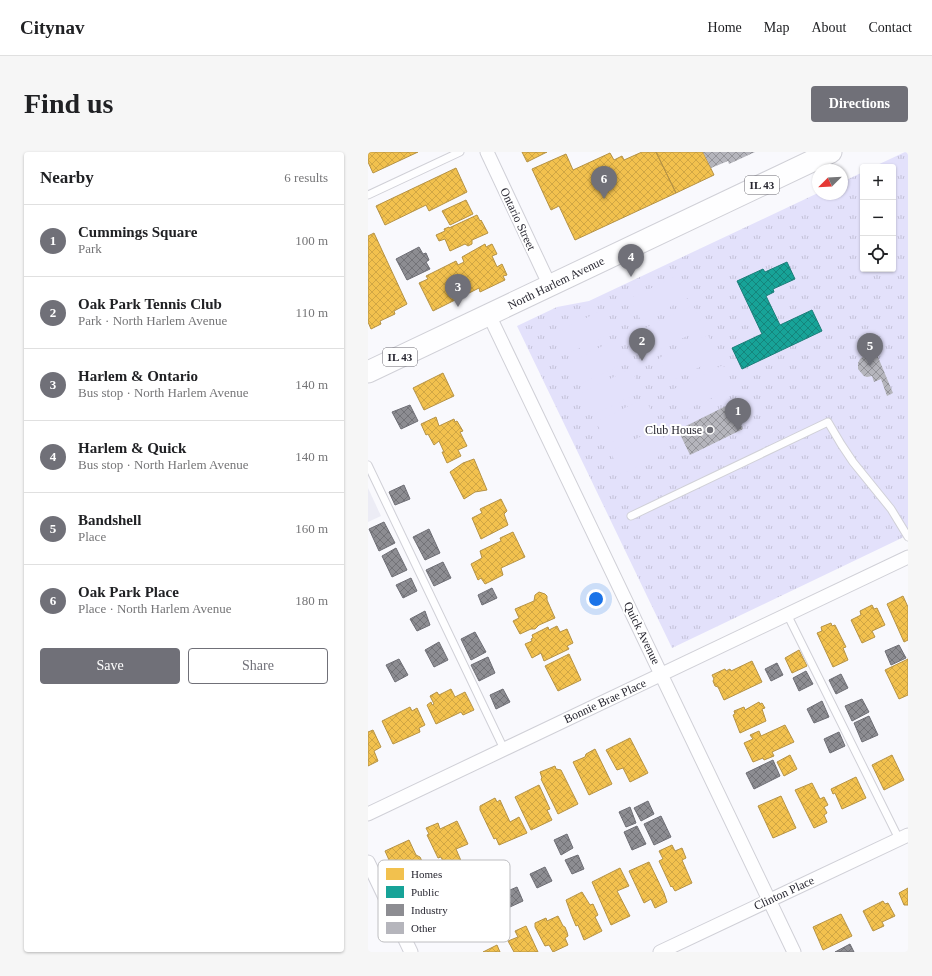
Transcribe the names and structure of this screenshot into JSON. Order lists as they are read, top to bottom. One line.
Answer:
{"streets":{"main road":["IL 43","North Harlem Avenue"],"street":["Ontario Street","Quick Avenue","Bonnie Brae Place","Clinton Place"]},"crossings":[["Ontario Street","North Harlem Avenue"],["North Harlem Avenue","Quick Avenue"],["Quick Avenue","Bonnie Brae Place"],["Quick Avenue","Clinton Place"]],"places":["Club House"],"legend":["Homes","Public","Industry","Other"],"north":"bottom left","page":{"header":"Citynav","nav":["Home","Map","About","Contact"],"buttons":["Directions",["Save","Share"]],"title":"Find us","heading":["Nearby","6 results"],"map_buttons":["+","−"],"pins":["6","4","3","2","5","1"],"list":[{"mark":"1","name":"Cummings Square","note":"Park","value":"100 m"},{"mark":"2","name":"Oak Park Tennis Club","note":"Park · North Harlem Avenue","value":"110 m"},{"mark":"3","name":"Harlem & Ontario","note":"Bus stop · North Harlem Avenue","value":"140 m"},{"mark":"4","name":"Harlem & Quick","note":"Bus stop · North Harlem Avenue","value":"140 m"},{"mark":"5","name":"Bandshell","note":"Place","value":"160 m"},{"mark":"6","name":"Oak Park Place","note":"Place · North Harlem Avenue","value":"180 m"}]}}
